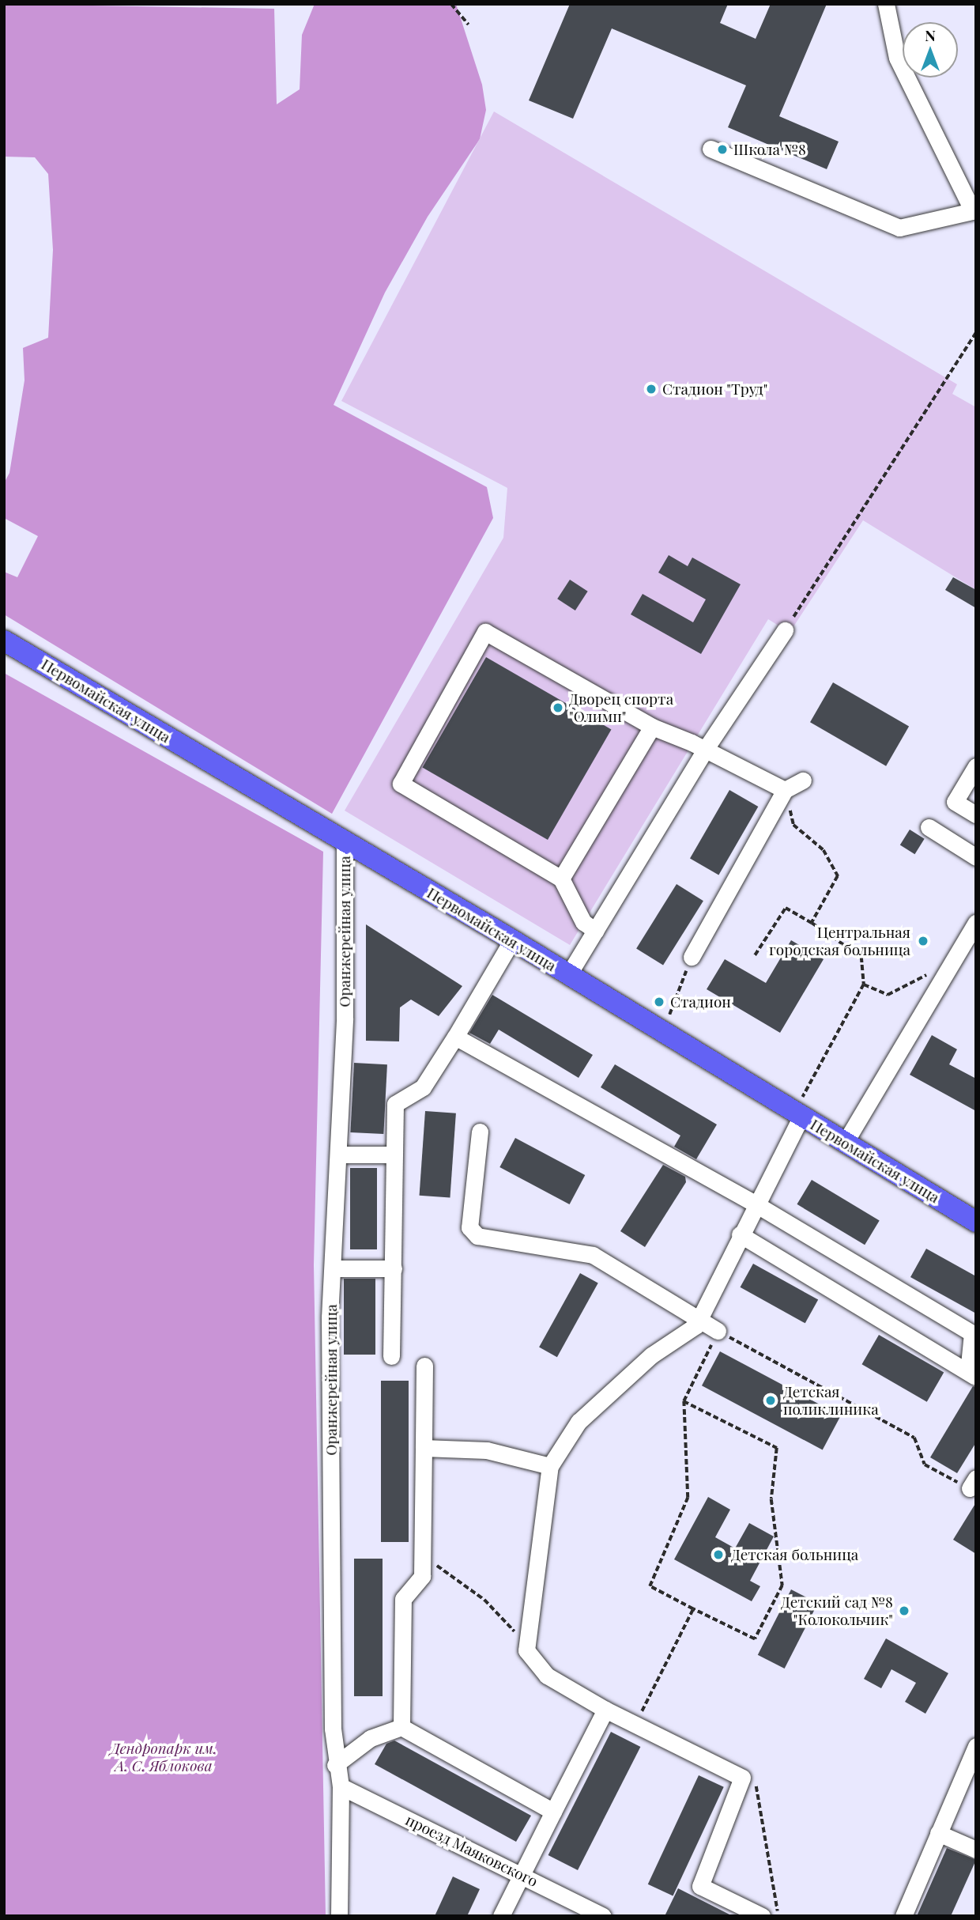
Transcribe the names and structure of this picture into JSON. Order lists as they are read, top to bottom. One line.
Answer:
{"streets":{"main road":["Первомайская улица"],"street":["Оранжерейная улица","проезд Маяковского"]},"crossings":[["Первомайская улица","Оранжерейная улица"],["Оранжерейная улица","проезд Маяковского"]],"parks":["Дендропарк им. А. С. Яблокова"],"places":["Школа №8","Стадион \"Труд\"","Дворец спорта \"Олимп\"","Центральная городская больница","Стадион","Детская поликлиника","Детская больница","Детский сад №8 \"Колокольчик\""],"north":"top"}
